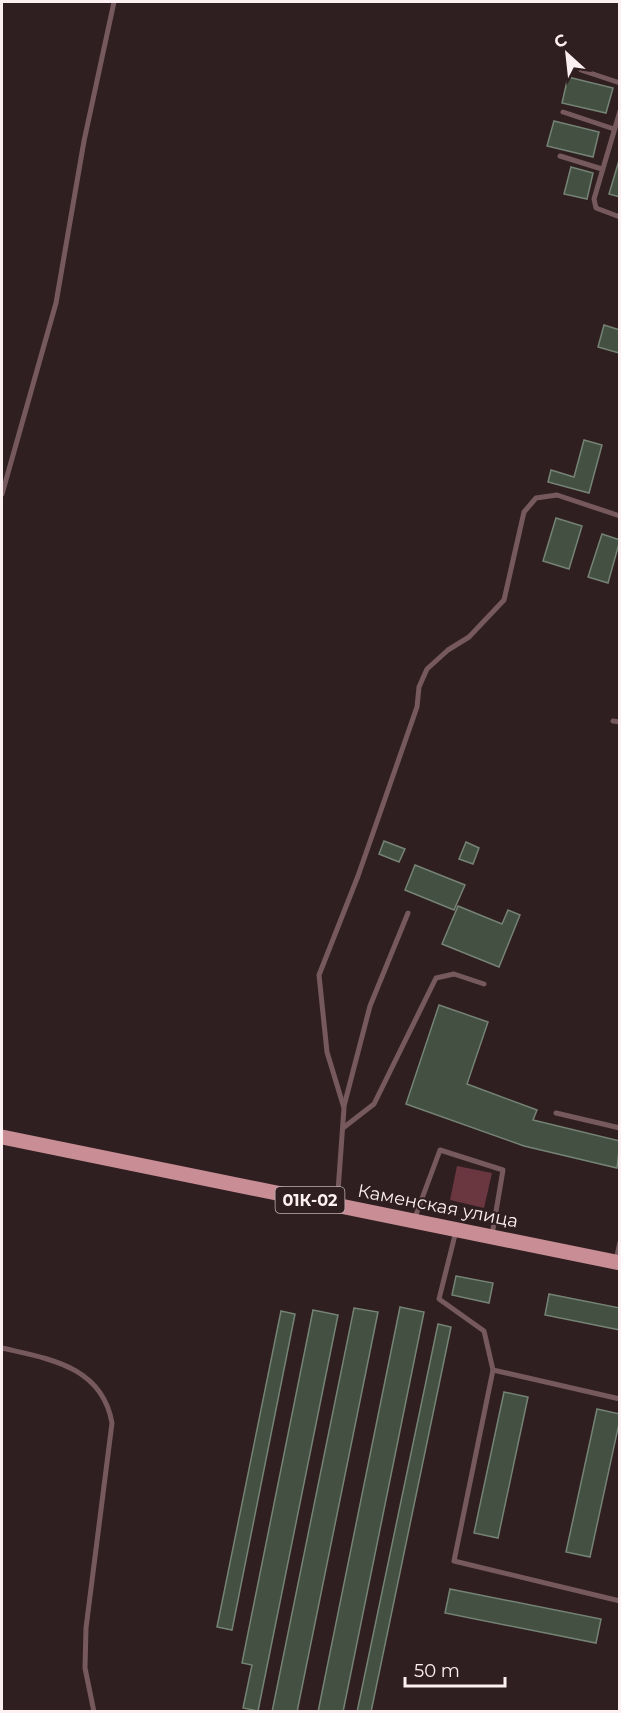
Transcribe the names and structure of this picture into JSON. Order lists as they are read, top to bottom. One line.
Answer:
{"streets":{"main road":["01К-02","Каменская улица"]},"scale_bar":"50 m","north":"top left"}
